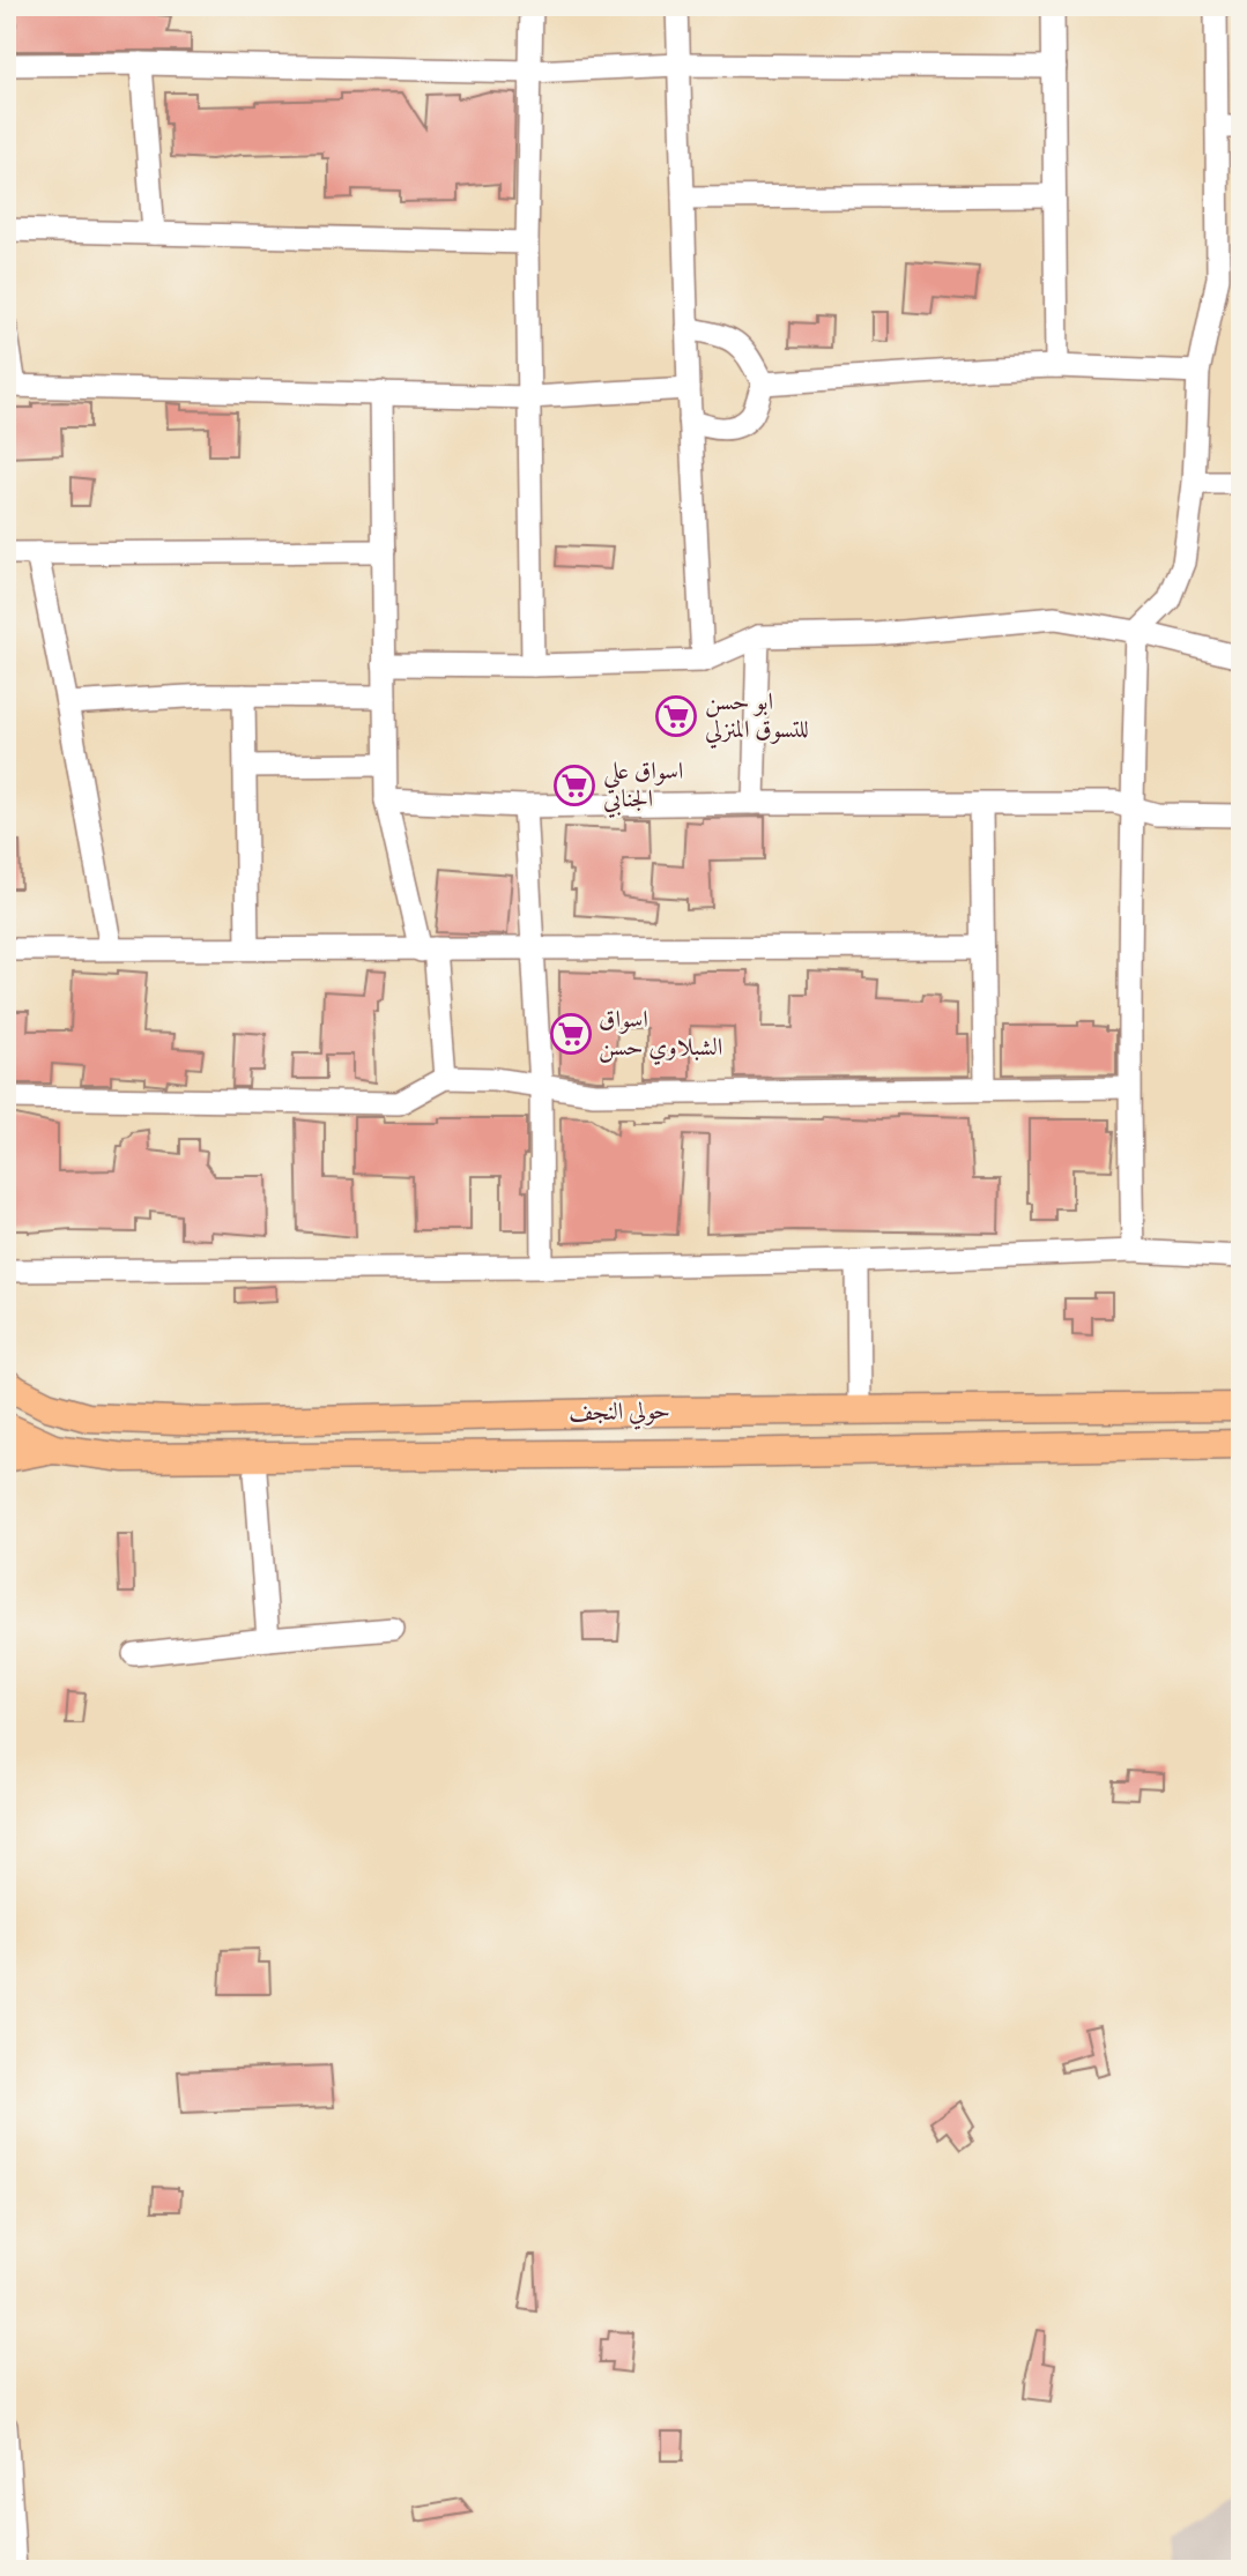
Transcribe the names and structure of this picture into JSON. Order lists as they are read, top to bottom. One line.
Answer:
{"streets":{"main road":["حولي النجف"]},"places":{"supermarket":["ابو حسن للتسوق المنزلي","اسواق علي الجنابي","اسواق الشبلاوي حسن"]}}
